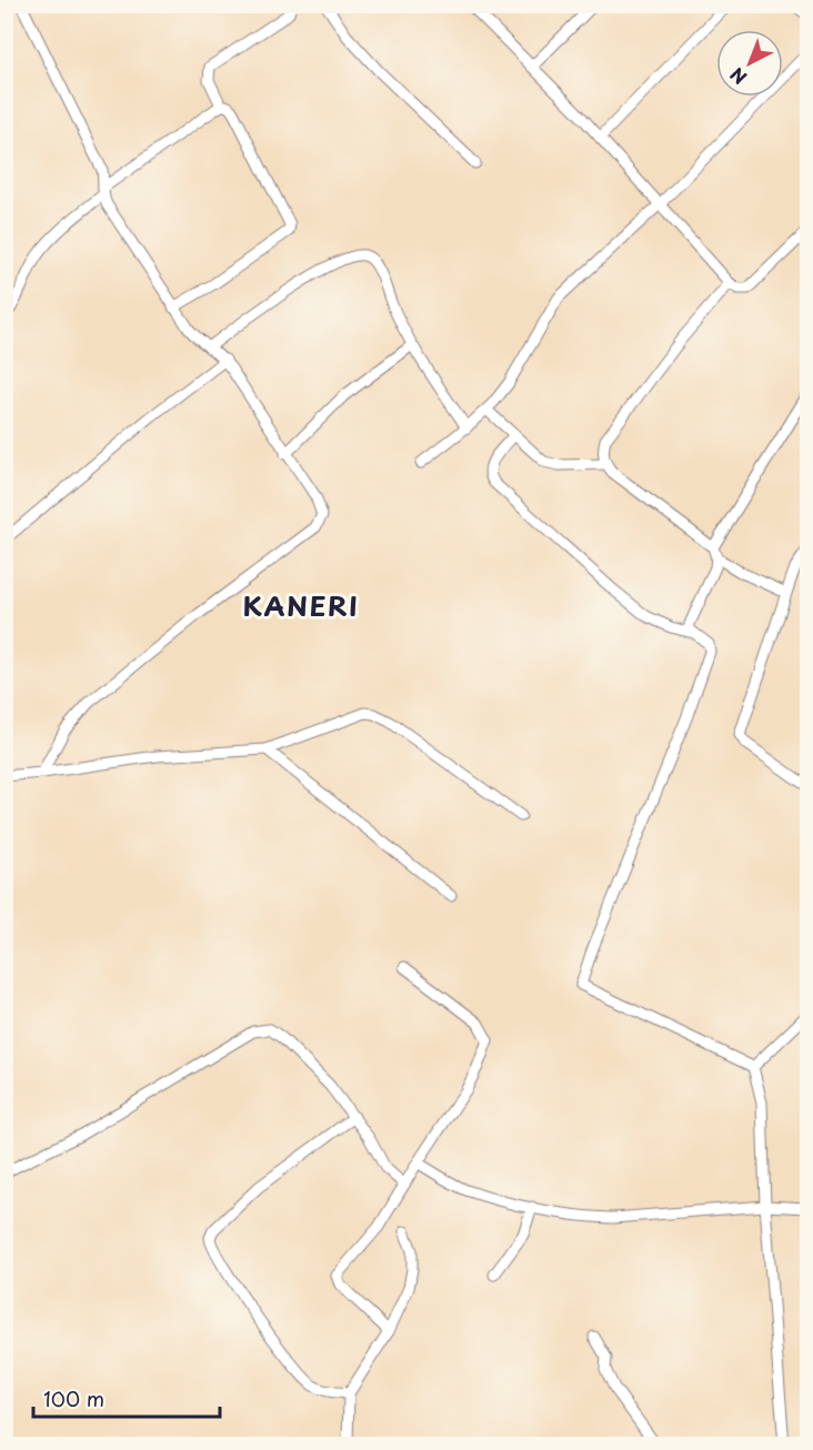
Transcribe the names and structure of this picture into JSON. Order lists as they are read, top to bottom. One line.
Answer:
{"districts":["KANERI"],"scale_bar":"100 m","north":"bottom left"}
